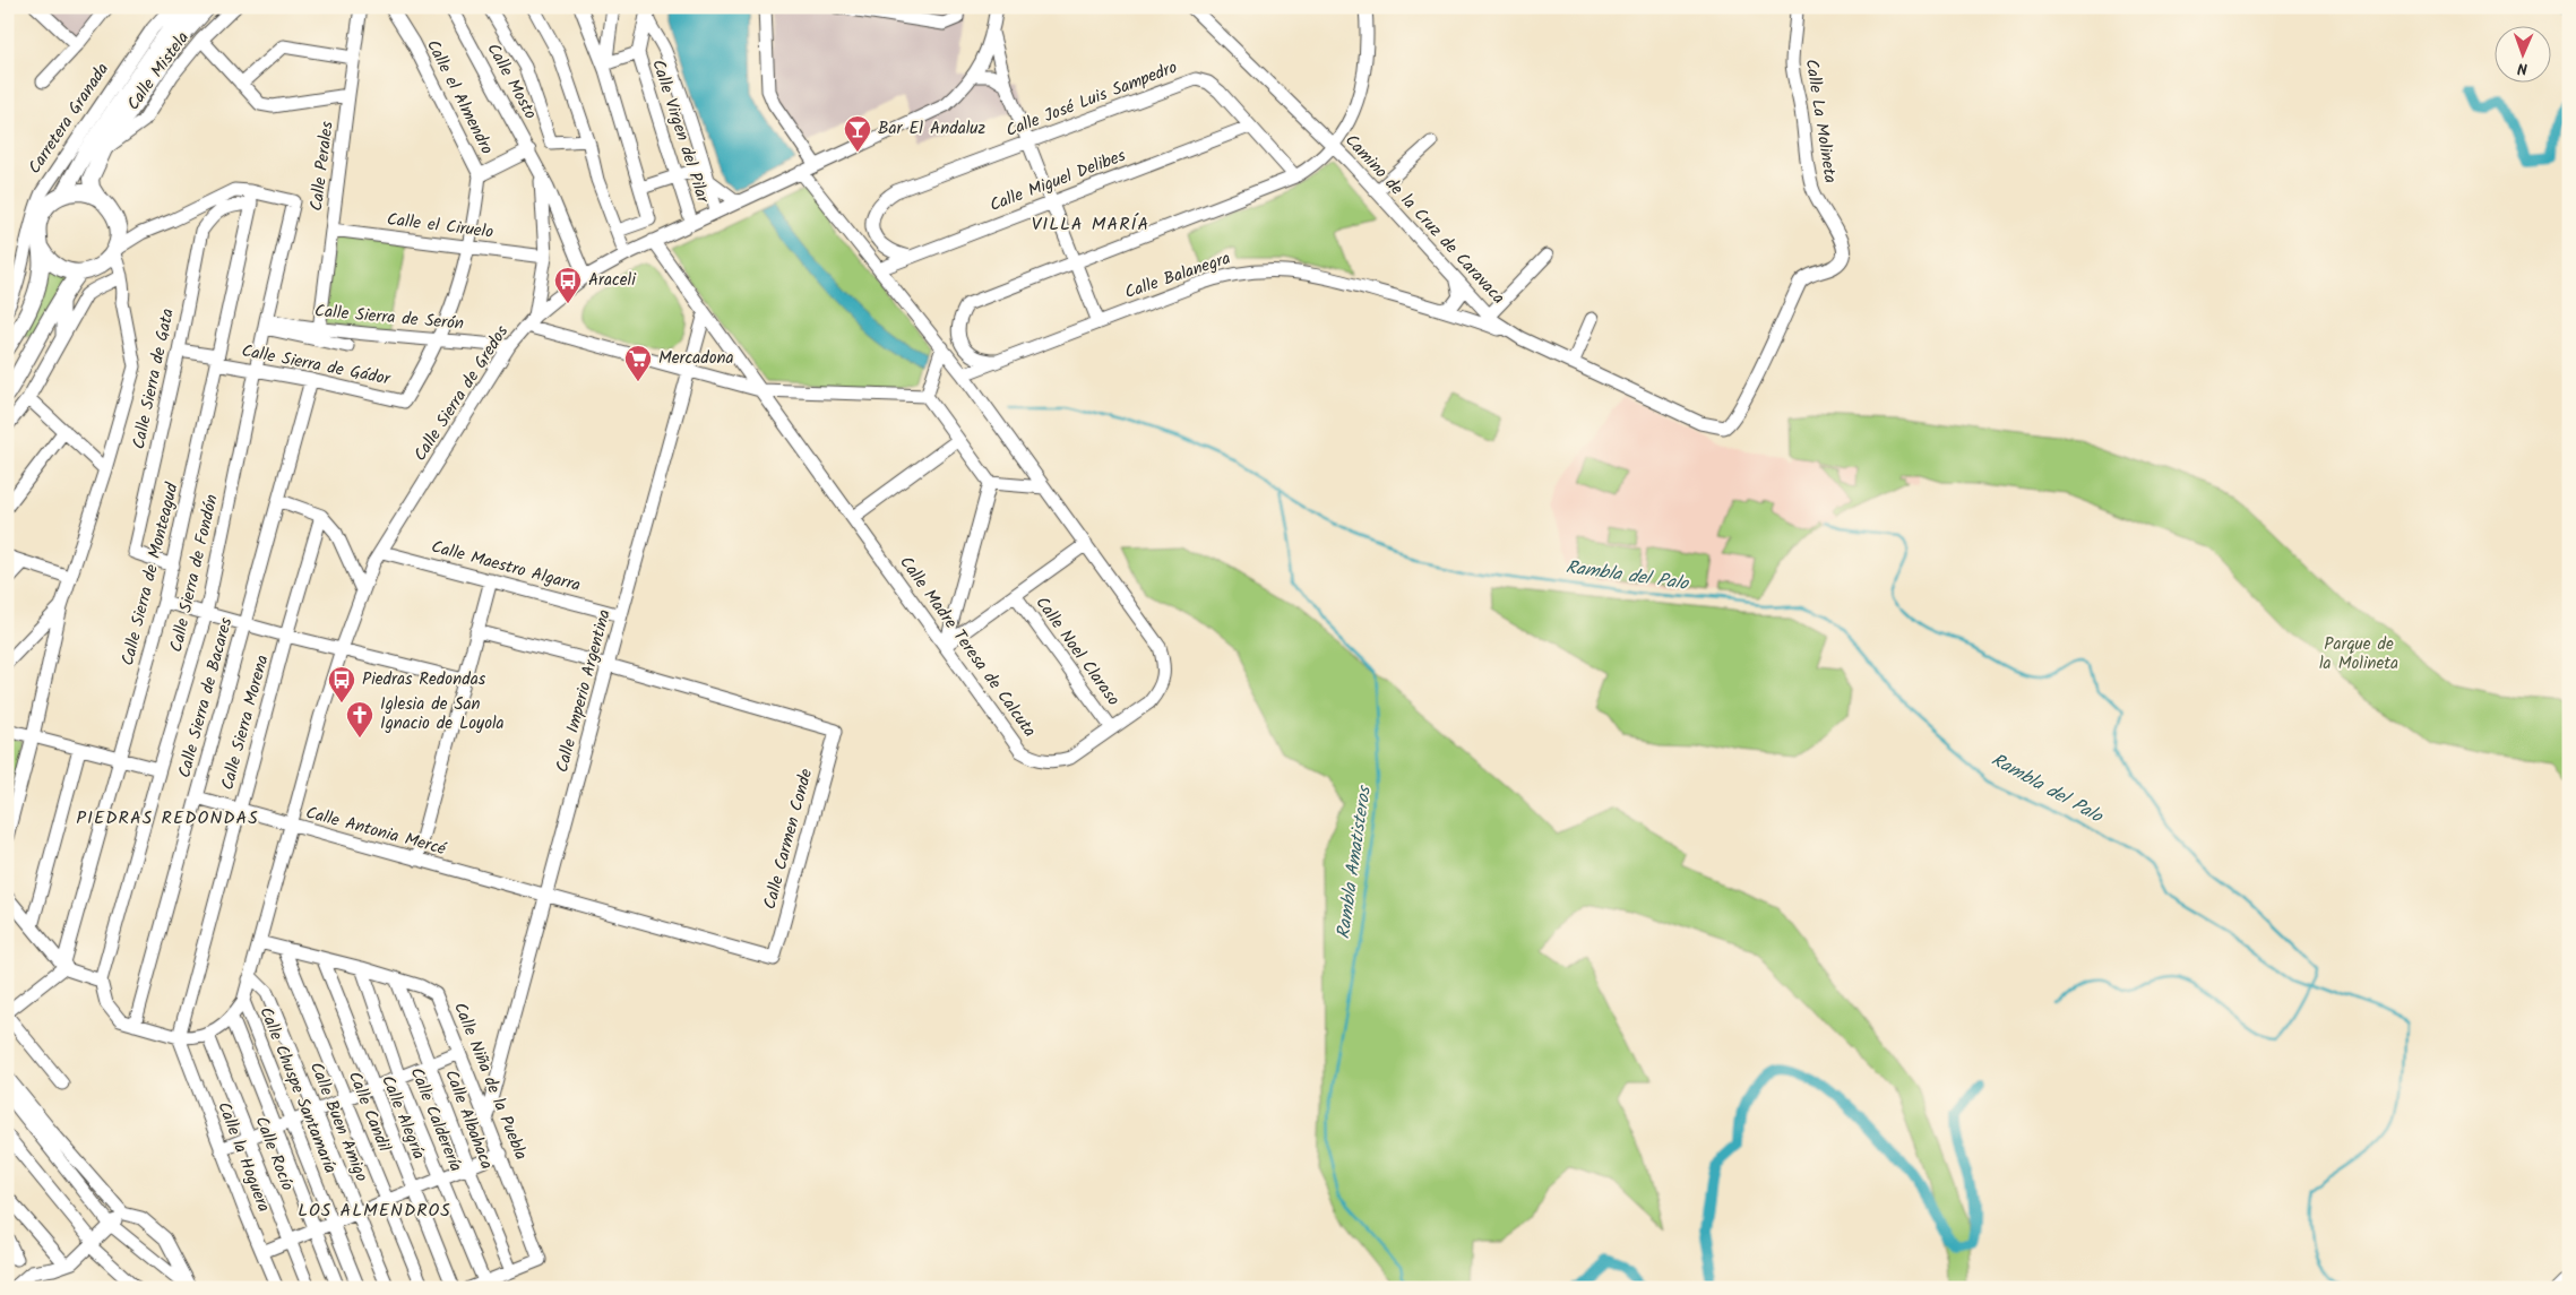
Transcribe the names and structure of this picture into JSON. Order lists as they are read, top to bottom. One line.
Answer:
{"streets":{"main road":["Carretera Granada"],"street":["Calle Mistela","Calle Mosto","Calle el Almendro","Calle José Luis Sampedro","Calle La Molineta","Calle Virgen del Pilar","Calle Perales","Calle Miguel Delibes","Camino de la Cruz de Caravaca","Calle el Ciruelo","Calle Balanegra","Calle Sierra de Serón","Calle Sierra de Gádor","Calle Sierra de Gata","Calle Sierra de Gredos","Calle Maestro Algarra","Calle Sierra de Fondón","Calle Sierra de Monteagud","Calle Madre Teresa de Calcuta","Calle Noel Claraso","Calle Imperio Argentina","Calle Sierra de Bacares","Calle Sierra Morena","Calle Antonia Mercé","Calle Carmen Conde","Calle Niña de la Puebla","Calle Chuspe Santamaría","Calle Candil","Calle Alegría","Calle Calderería","Calle Albahaca","Calle Buen Amigo","Calle Rocío","Calle la Hoguera"]},"crossings":[["Calle Mosto","Calle el Ciruelo"],["Calle Mosto","Calle Sierra de Gredos"],["Calle José Luis Sampedro","Calle Miguel Delibes"],["Calle La Molineta","Camino de la Cruz de Caravaca"],["Calle Virgen del Pilar","Calle Sierra de Gredos"],["Calle Perales","Calle el Ciruelo"],["Calle Perales","Calle Sierra de Serón"],["Calle Miguel Delibes","Calle Madre Teresa de Calcuta"],["Camino de la Cruz de Caravaca","Calle Balanegra"],["Calle Balanegra","Calle Madre Teresa de Calcuta"],["Calle Sierra de Serón","Calle Sierra de Gádor"],["Calle Sierra de Serón","Calle Sierra de Gredos"],["Calle Sierra de Serón","Calle Sierra de Fondón"],["Calle Sierra de Gádor","Calle Sierra de Gata"],["Calle Sierra de Gádor","Calle Sierra de Fondón"],["Calle Sierra de Gádor","Calle Sierra de Monteagud"],["Calle Sierra de Gádor","Calle Sierra de Bacares"],["Calle Sierra de Gata","Calle Sierra de Fondón"],["Calle Sierra de Gata","Calle Sierra de Monteagud"],["Calle Sierra de Gredos","Calle Maestro Algarra"],["Calle Sierra de Gredos","Calle Madre Teresa de Calcuta"],["Calle Sierra de Gredos","Calle Antonia Mercé"],["Calle Sierra de Gredos","Calle Niña de la Puebla"],["Calle Sierra de Gredos","Calle Chuspe Santamaría"],["Calle Sierra de Gredos","Calle Buen Amigo"],["Calle Maestro Algarra","Calle Imperio Argentina"],["Calle Sierra de Fondón","Calle Sierra de Monteagud"],["Calle Madre Teresa de Calcuta","Calle Noel Claraso"],["Calle Madre Teresa de Calcuta","Calle Imperio Argentina"],["Calle Imperio Argentina","Calle Antonia Mercé"],["Calle Imperio Argentina","Calle Carmen Conde"],["Calle Imperio Argentina","Calle Niña de la Puebla"],["Calle Sierra de Bacares","Calle Antonia Mercé"],["Calle Sierra Morena","Calle Antonia Mercé"],["Calle Sierra Morena","Calle la Hoguera"],["Calle Antonia Mercé","Calle Carmen Conde"],["Calle Niña de la Puebla","Calle Candil"],["Calle Niña de la Puebla","Calle Alegría"],["Calle Niña de la Puebla","Calle Calderería"],["Calle Niña de la Puebla","Calle Albahaca"]],"districts":["VILLA MARÍA","PIEDRAS REDONDAS","LOS ALMENDROS"],"water":["Rambla del Palo","Rambla Amatisteros"],"parks":["Parque de la Molineta"],"places":{"bar":["Bar El Andaluz"],"bus stop":["Araceli","Piedras Redondas"],"supermarket":["Mercadona"],"church":["Iglesia de San Ignacio de Loyola"]},"north":"bottom"}
